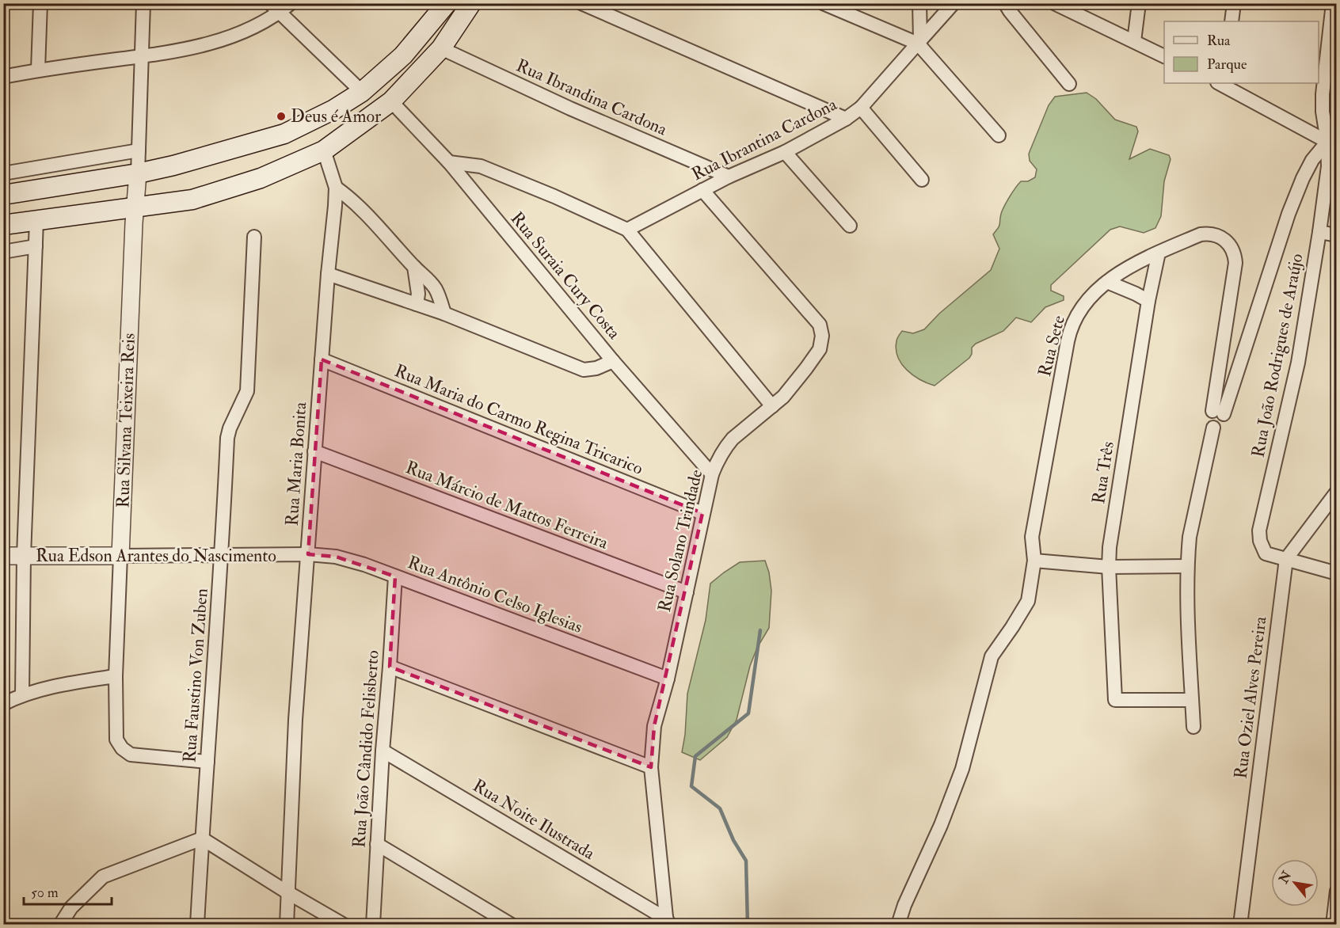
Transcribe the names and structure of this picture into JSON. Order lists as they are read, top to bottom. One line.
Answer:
{"streets":{"street":["Rua Ibrandina Cardona","Rua Ibrantina Cardona","Rua Suraia Cury Costa","Rua Sete","Rua João Rodrigues de Araújo","Rua Maria do Carmo Regina Tricarico","Rua Silvana Teixeira Reis","Rua Maria Bonita","Rua Três","Rua Márcio de Mattos Ferreira","Rua Solano Trindade","Rua Edson Arantes do Nascimento","Rua Antônio Celso Iglesias","Rua Faustino Von Zuben","Rua Oziel Alves Pereira","Rua João Cândido Felisberto","Rua Noite Ilustrada"]},"crossings":[["Rua Ibrandina Cardona","Rua Ibrantina Cardona"],["Rua Ibrantina Cardona","Rua Solano Trindade"],["Rua Suraia Cury Costa","Rua Solano Trindade"],["Rua Sete","Rua Três"],["Rua João Rodrigues de Araújo","Rua Oziel Alves Pereira"],["Rua Maria do Carmo Regina Tricarico","Rua Maria Bonita"],["Rua Maria do Carmo Regina Tricarico","Rua Solano Trindade"],["Rua Silvana Teixeira Reis","Rua Edson Arantes do Nascimento"],["Rua Silvana Teixeira Reis","Rua Faustino Von Zuben"],["Rua Maria Bonita","Rua Márcio de Mattos Ferreira"],["Rua Maria Bonita","Rua Edson Arantes do Nascimento"],["Rua Maria Bonita","Rua Antônio Celso Iglesias"],["Rua Márcio de Mattos Ferreira","Rua Solano Trindade"],["Rua Solano Trindade","Rua Antônio Celso Iglesias"],["Rua Solano Trindade","Rua Noite Ilustrada"],["Rua Edson Arantes do Nascimento","Rua Antônio Celso Iglesias"],["Rua Edson Arantes do Nascimento","Rua Faustino Von Zuben"],["Rua Antônio Celso Iglesias","Rua João Cândido Felisberto"],["Rua João Cândido Felisberto","Rua Noite Ilustrada"]],"places":["Deus é Amor"],"legend":["Rua","Parque"],"scale_bar":"50 m","north":"top left"}
